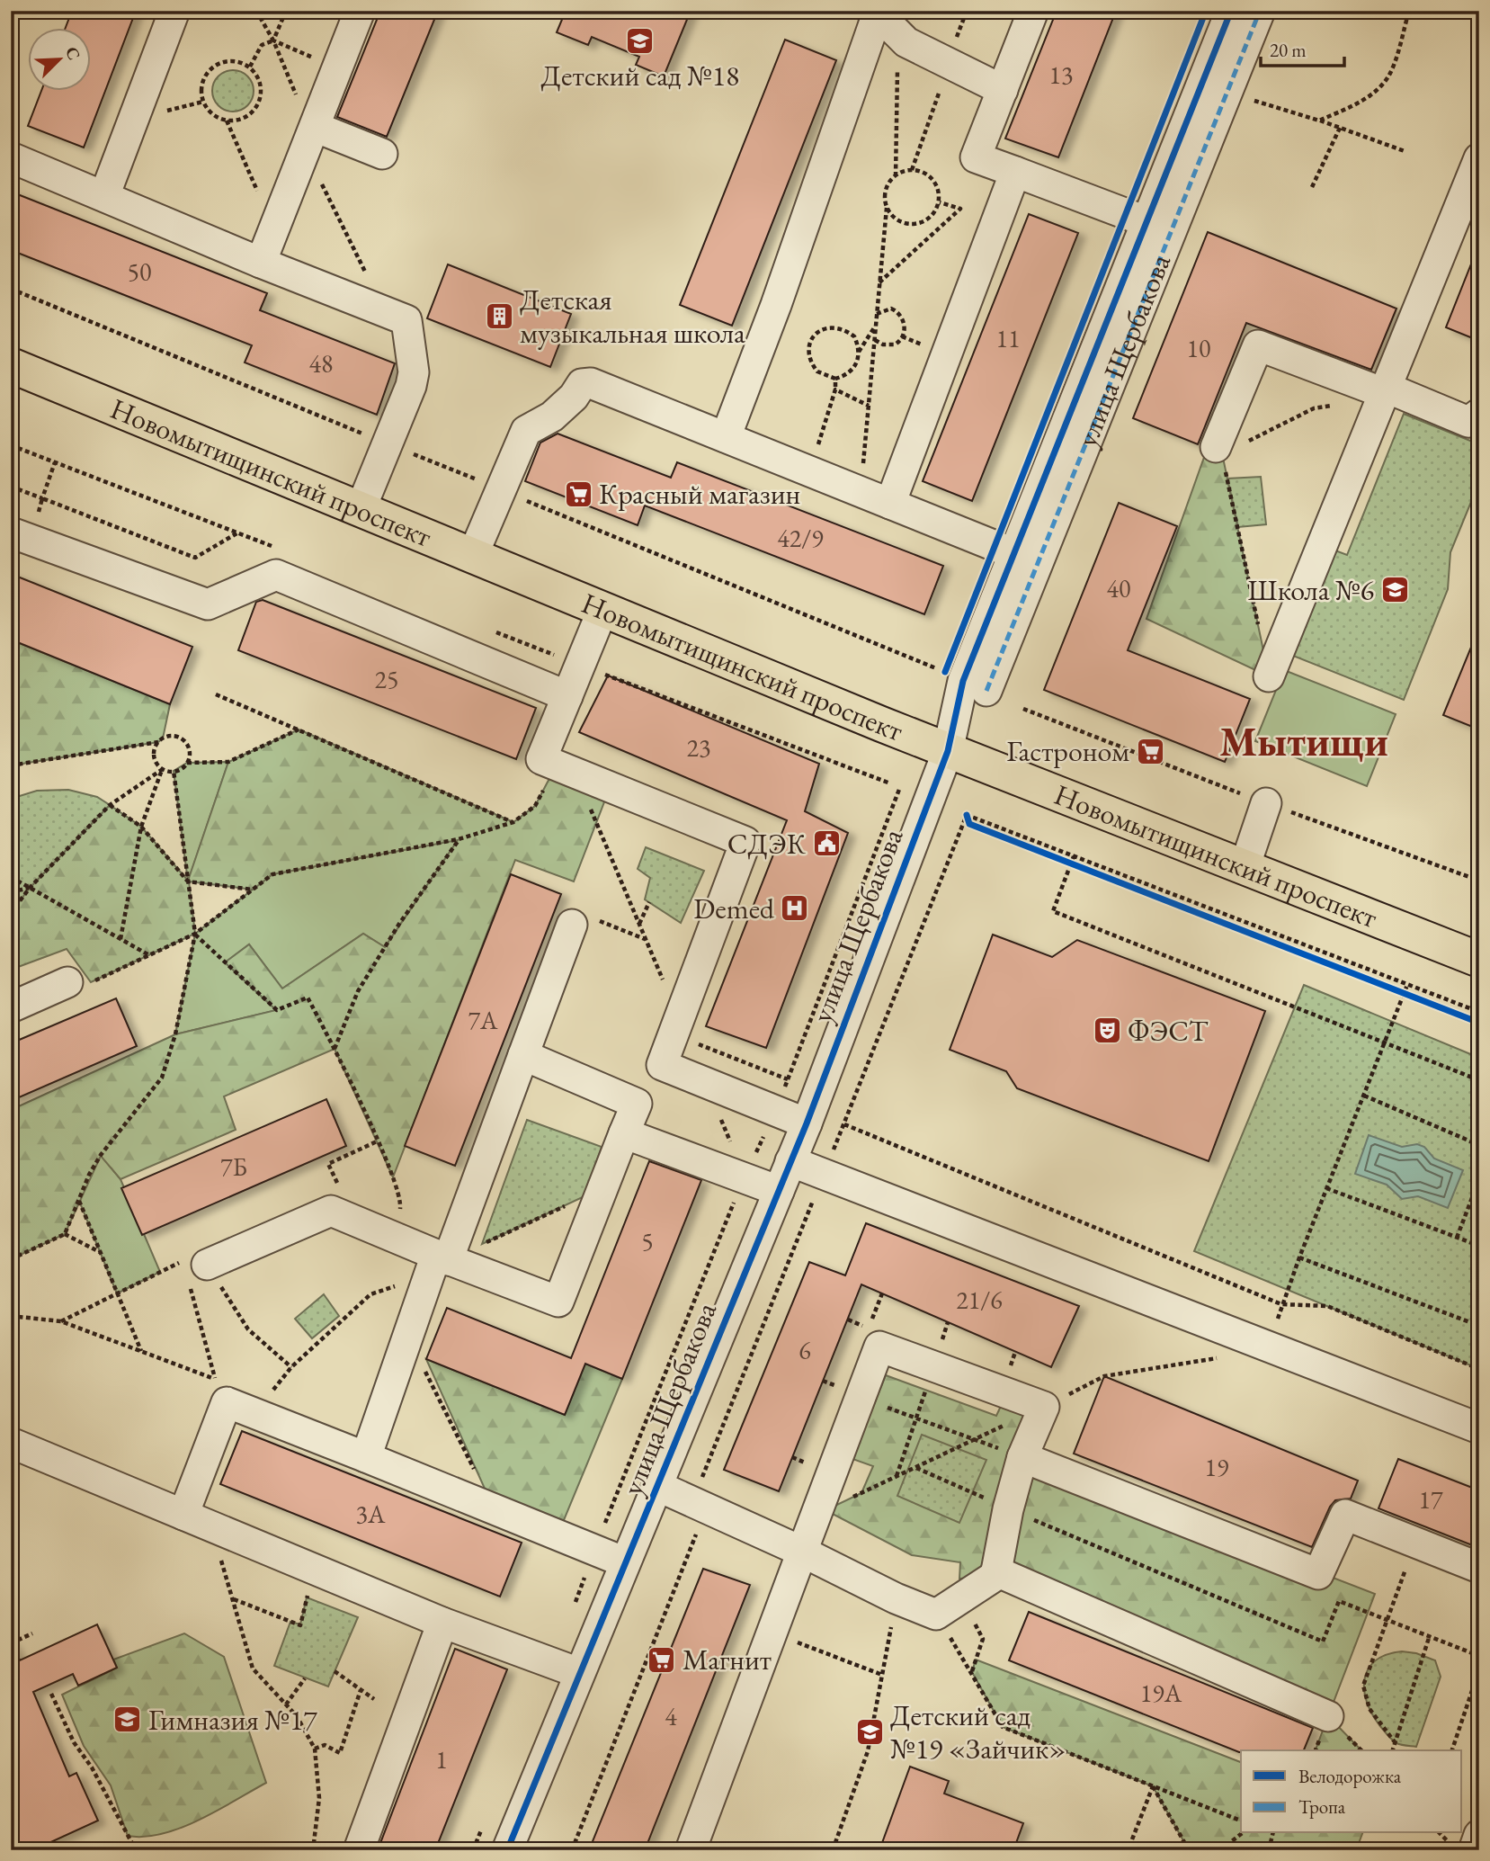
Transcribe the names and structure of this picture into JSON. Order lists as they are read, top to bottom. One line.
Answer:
{"streets":{"main road":["Новомытищинский проспект"],"street":["улица Щербакова"]},"crossings":[["улица Щербакова","Новомытищинский проспект"]],"districts":["Мытищи"],"places":{"school or university":["Детский сад №18","Школа №6","Гимназия №17","Детский сад №19 «Зайчик»"],"building":["Детская музыкальная школа"],"supermarket":["Красный магазин","Гастроном","Магнит"],"public building":["СДЭК"],"hospital":["Demed"],"theatre":["ФЭСТ"]},"house_numbers":["13","50","11","10","48","42/9","40","25","23","7А","7Б","5","21/6","6","19","17","3А","19А","4","1"],"legend":["Велодорожка","Тропа"],"scale_bar":"20 m","north":"top right"}
